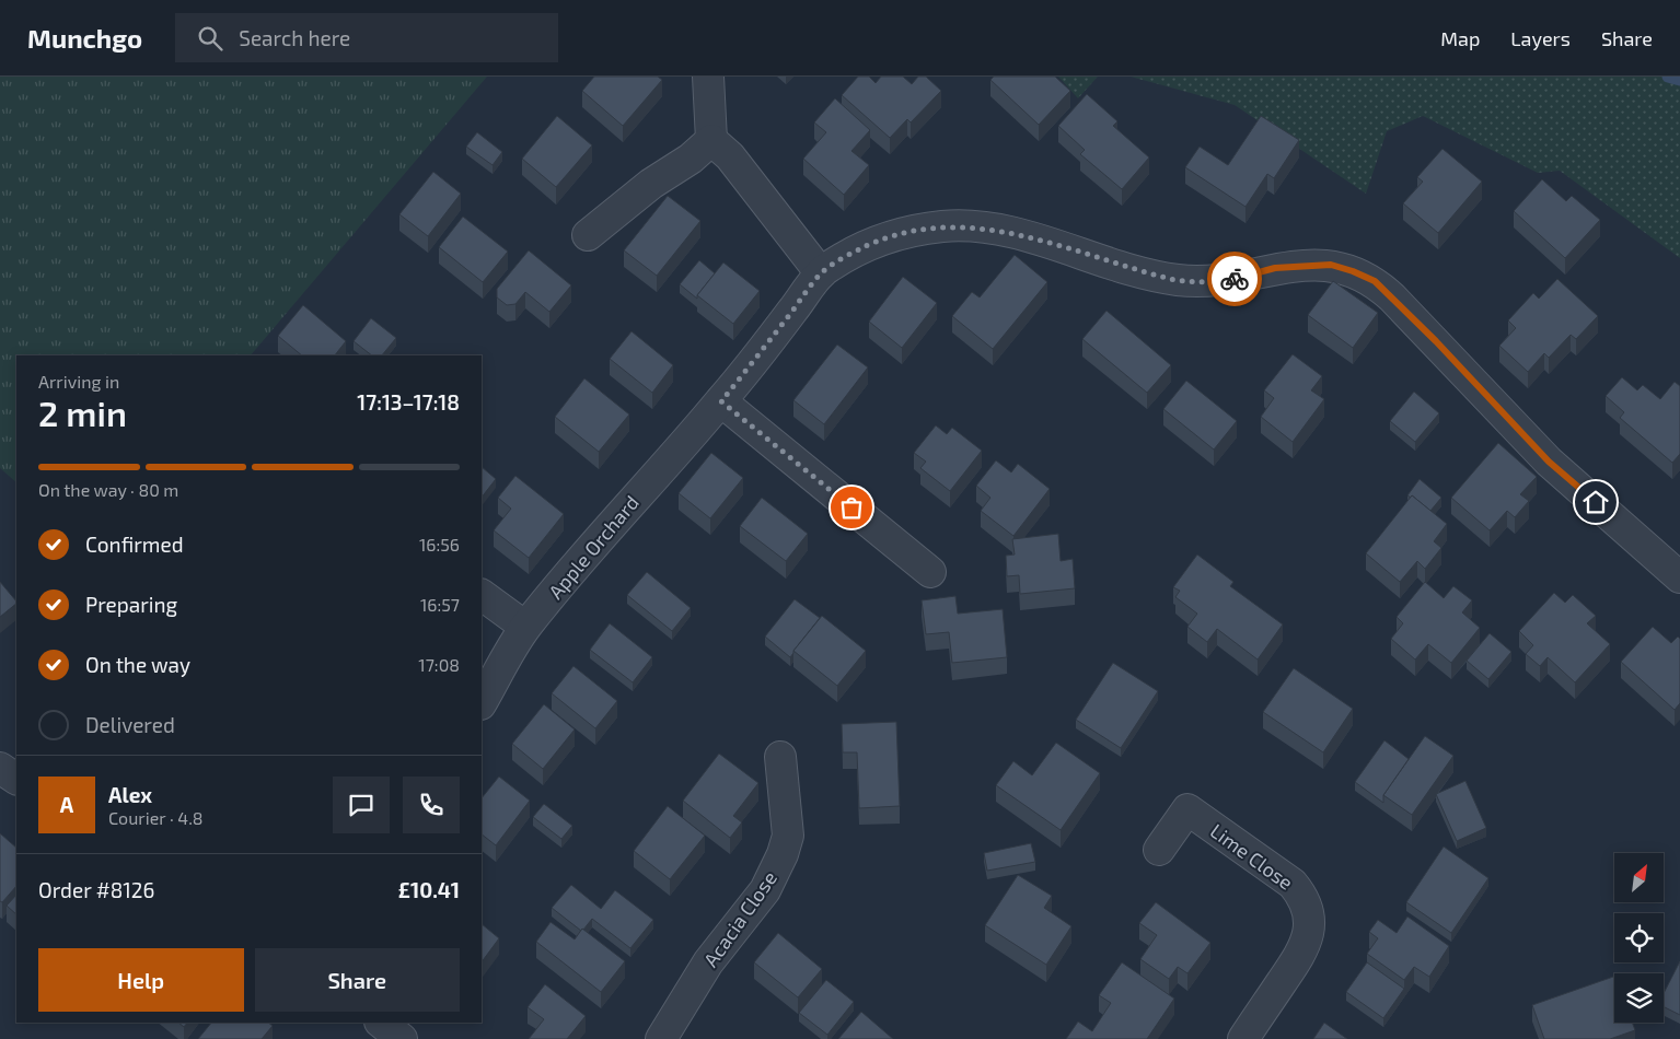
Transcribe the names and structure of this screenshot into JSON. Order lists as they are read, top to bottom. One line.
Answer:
{"streets":{"street":["Apple Orchard","Lime Close","Acacia Close"]},"north":"top right","page":{"header":"Munchgo","search":"Search here","nav":["Map","Layers","Share"],"heading":["2 min","Arriving in","17:13–17:18"],"panel":["Alex","Courier · 4.8","Order #8126","£10.41"],"bar":"On the way · 80 m","list":[["Confirmed","16:56"],["Preparing","16:57"],["On the way","17:08"],"Delivered"],"round":"A","buttons":["Help","Share"]}}
